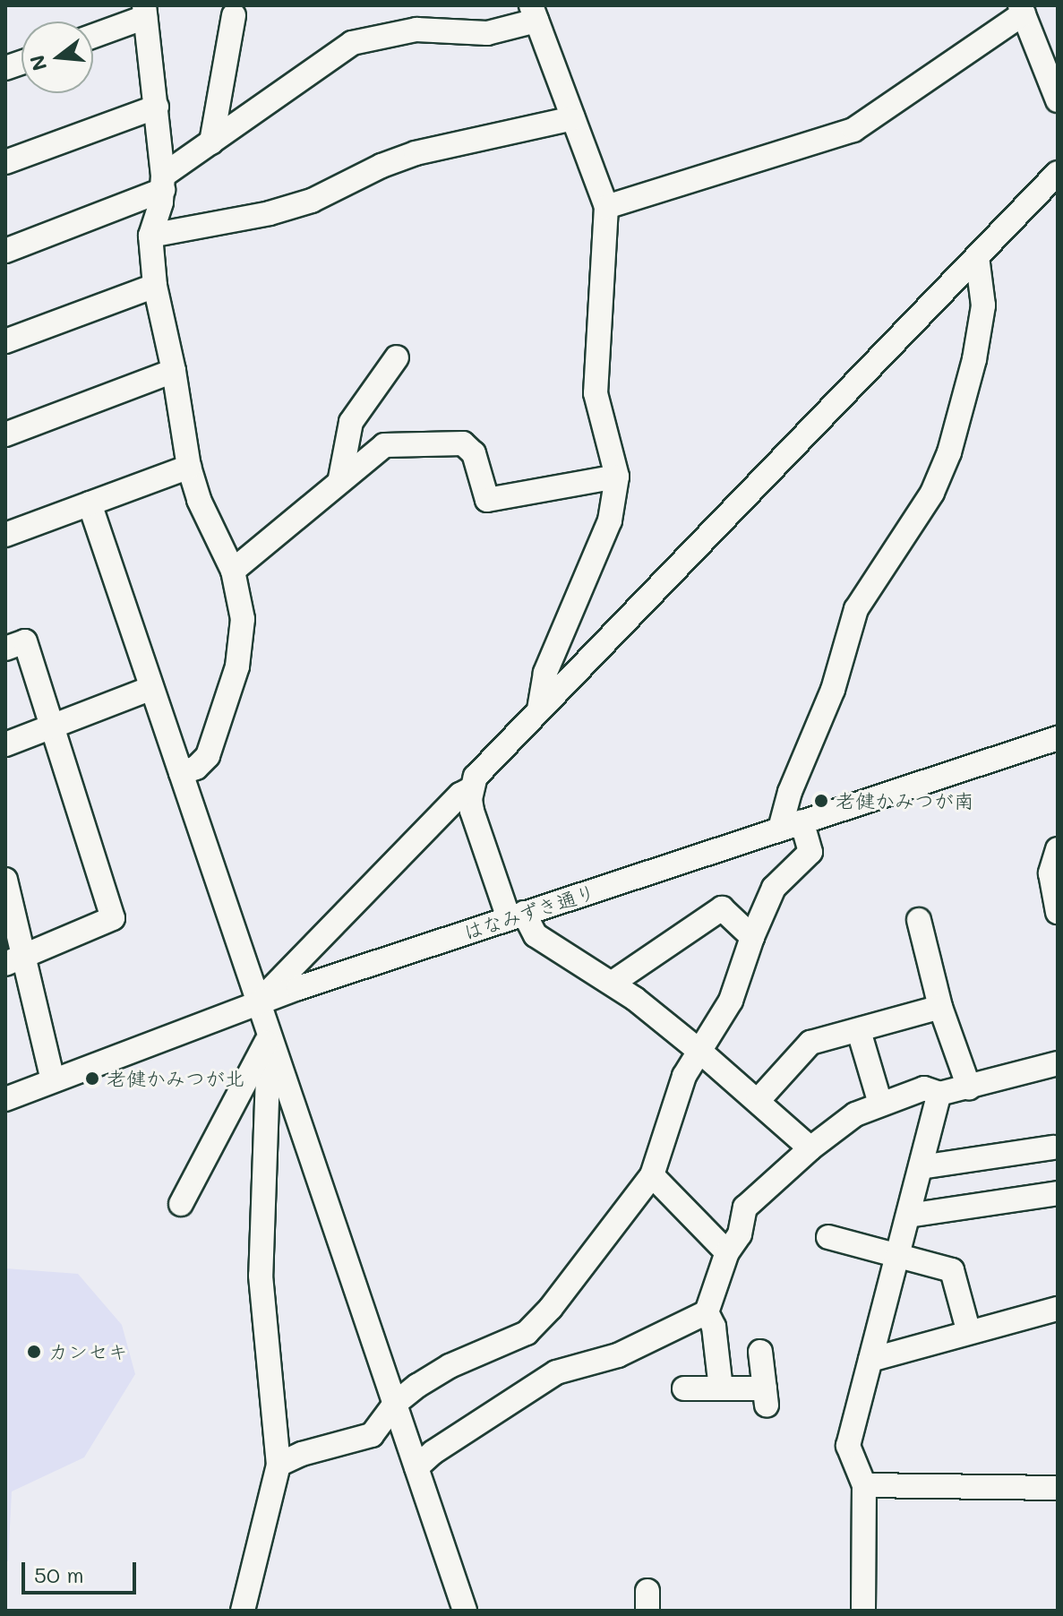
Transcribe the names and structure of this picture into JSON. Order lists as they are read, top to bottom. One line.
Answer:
{"streets":{"street":["はなみずき通り"]},"places":["老健かみつが南","老健かみつが北","カンセキ"],"scale_bar":"50 m","north":"left"}
